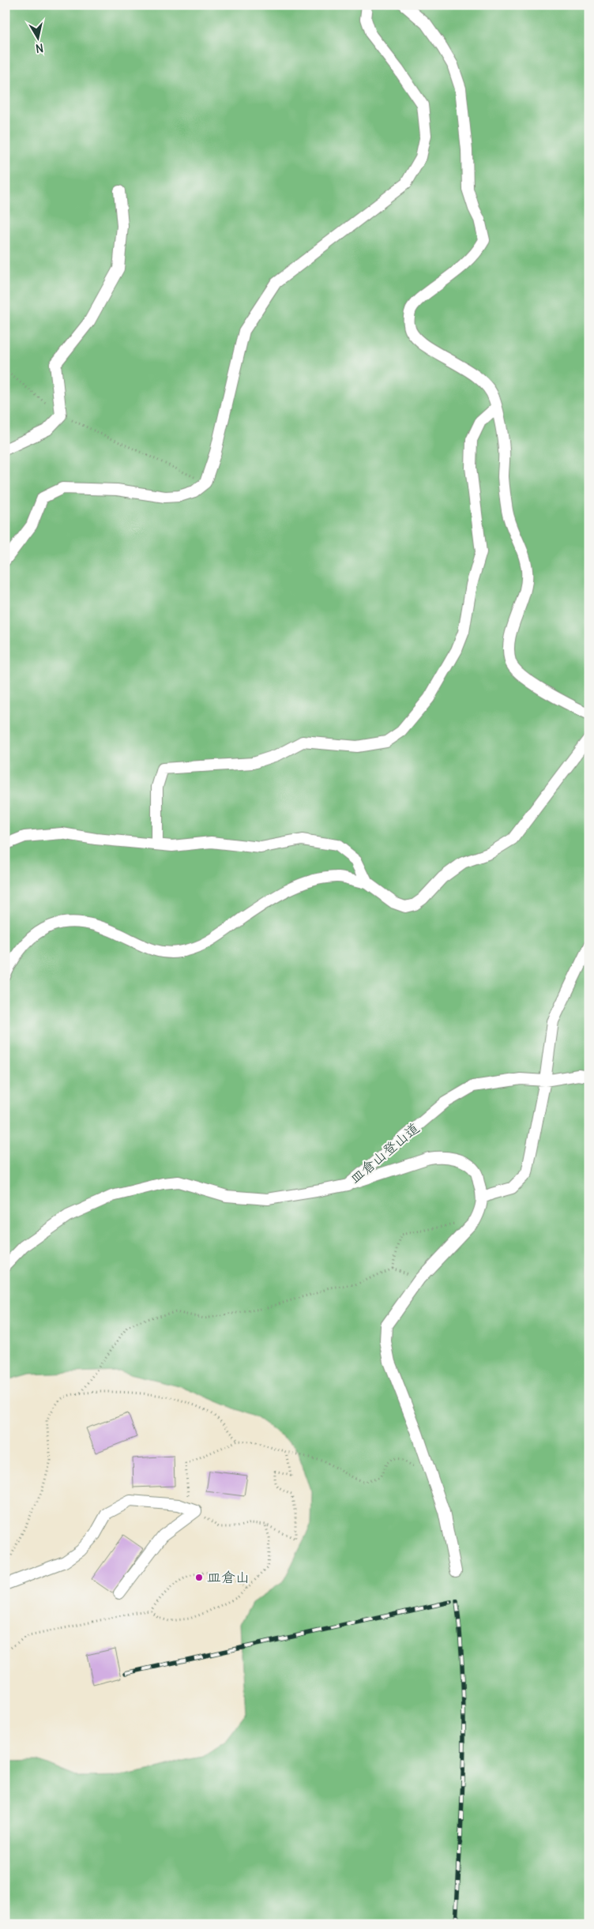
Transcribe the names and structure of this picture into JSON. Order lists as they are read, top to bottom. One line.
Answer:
{"streets":{"street":["皿倉山登山道"]},"places":["皿倉山"],"north":"bottom"}
